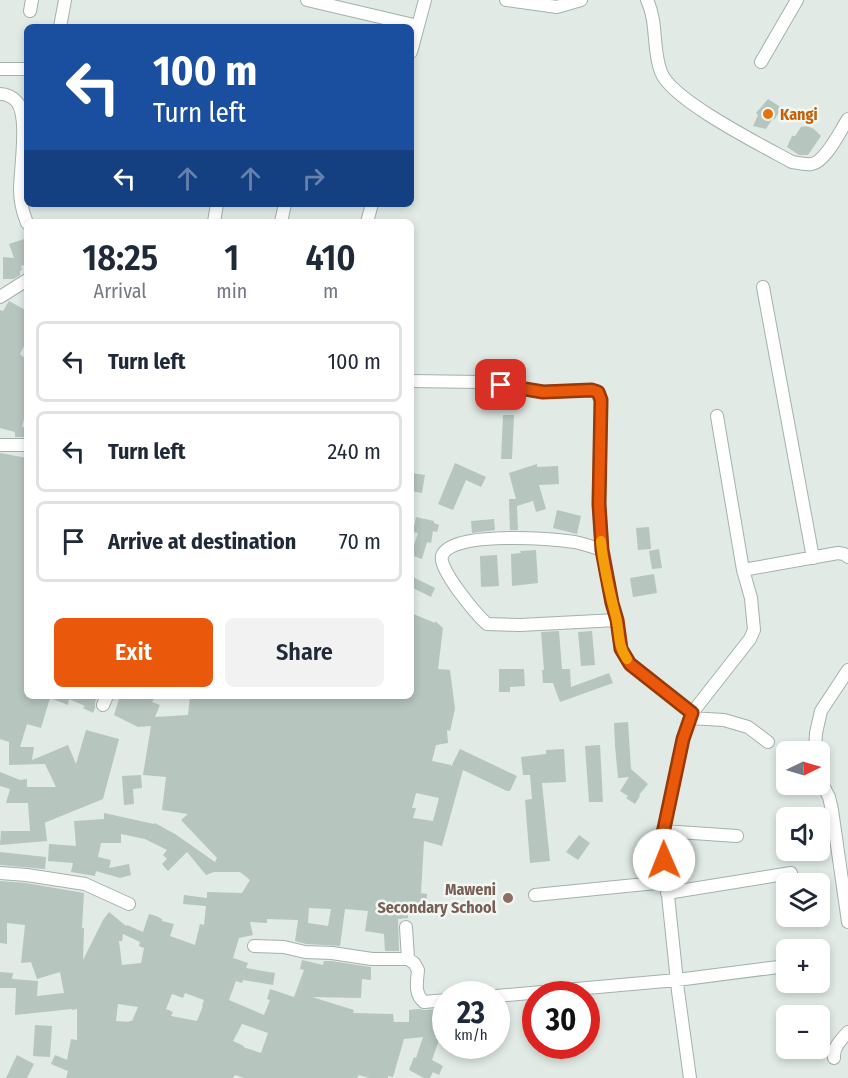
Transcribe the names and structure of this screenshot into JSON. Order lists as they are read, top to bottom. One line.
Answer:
{"places":["Kangi","Maweni Secondary School"],"north":"right","page":{"turn":["100 m","Turn left"],"eta":["18:25","Arrival","1","min","410","m"],"list":[{"name":"Turn left","value":"100 m"},{"name":"Turn left","value":"240 m"},{"name":"Arrive at destination","value":"70 m"}],"buttons":["Exit","Share"],"map_buttons":["+","−"],"speed":"23 km/h","limit":"30"}}
